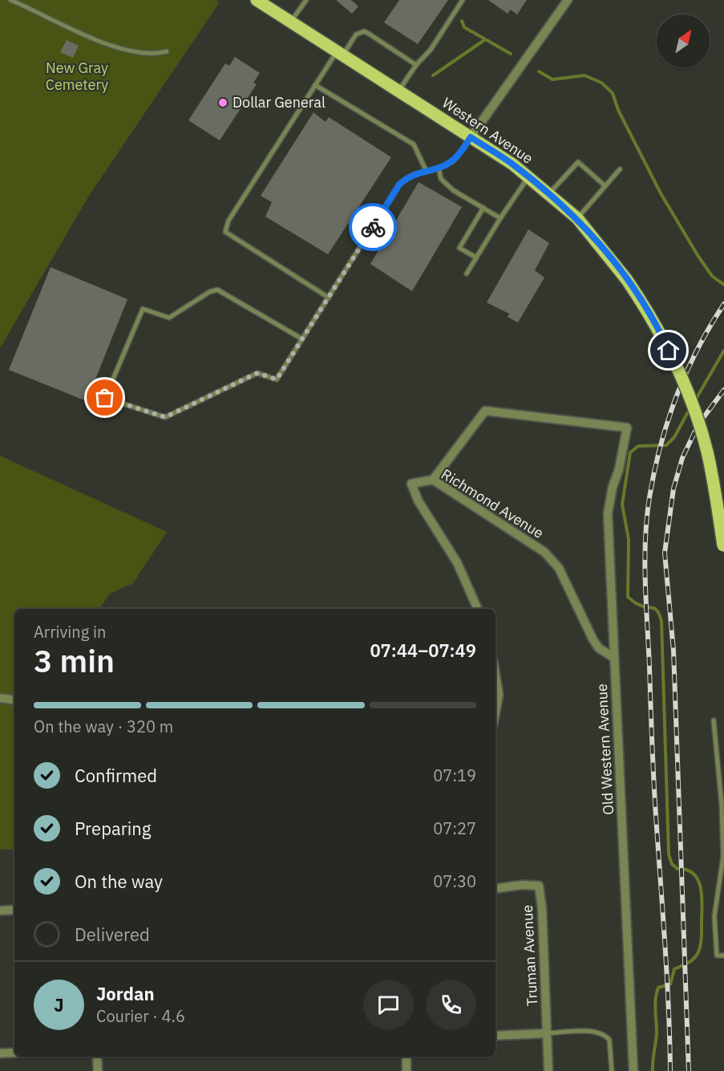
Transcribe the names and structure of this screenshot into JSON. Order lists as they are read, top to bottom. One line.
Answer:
{"streets":{"main road":["Western Avenue"],"street":["Richmond Avenue","Old Western Avenue","Truman Avenue"]},"crossings":[["Richmond Avenue","Old Western Avenue"]],"parks":["New Gray Cemetery"],"places":["Dollar General"],"north":"top right","page":{"heading":["3 min","Arriving in","07:44–07:49"],"panel":["Jordan","Courier · 4.6"],"bar":"On the way · 320 m","list":[["Confirmed","07:19"],["Preparing","07:27"],["On the way","07:30"],"Delivered"],"round":"J"}}
